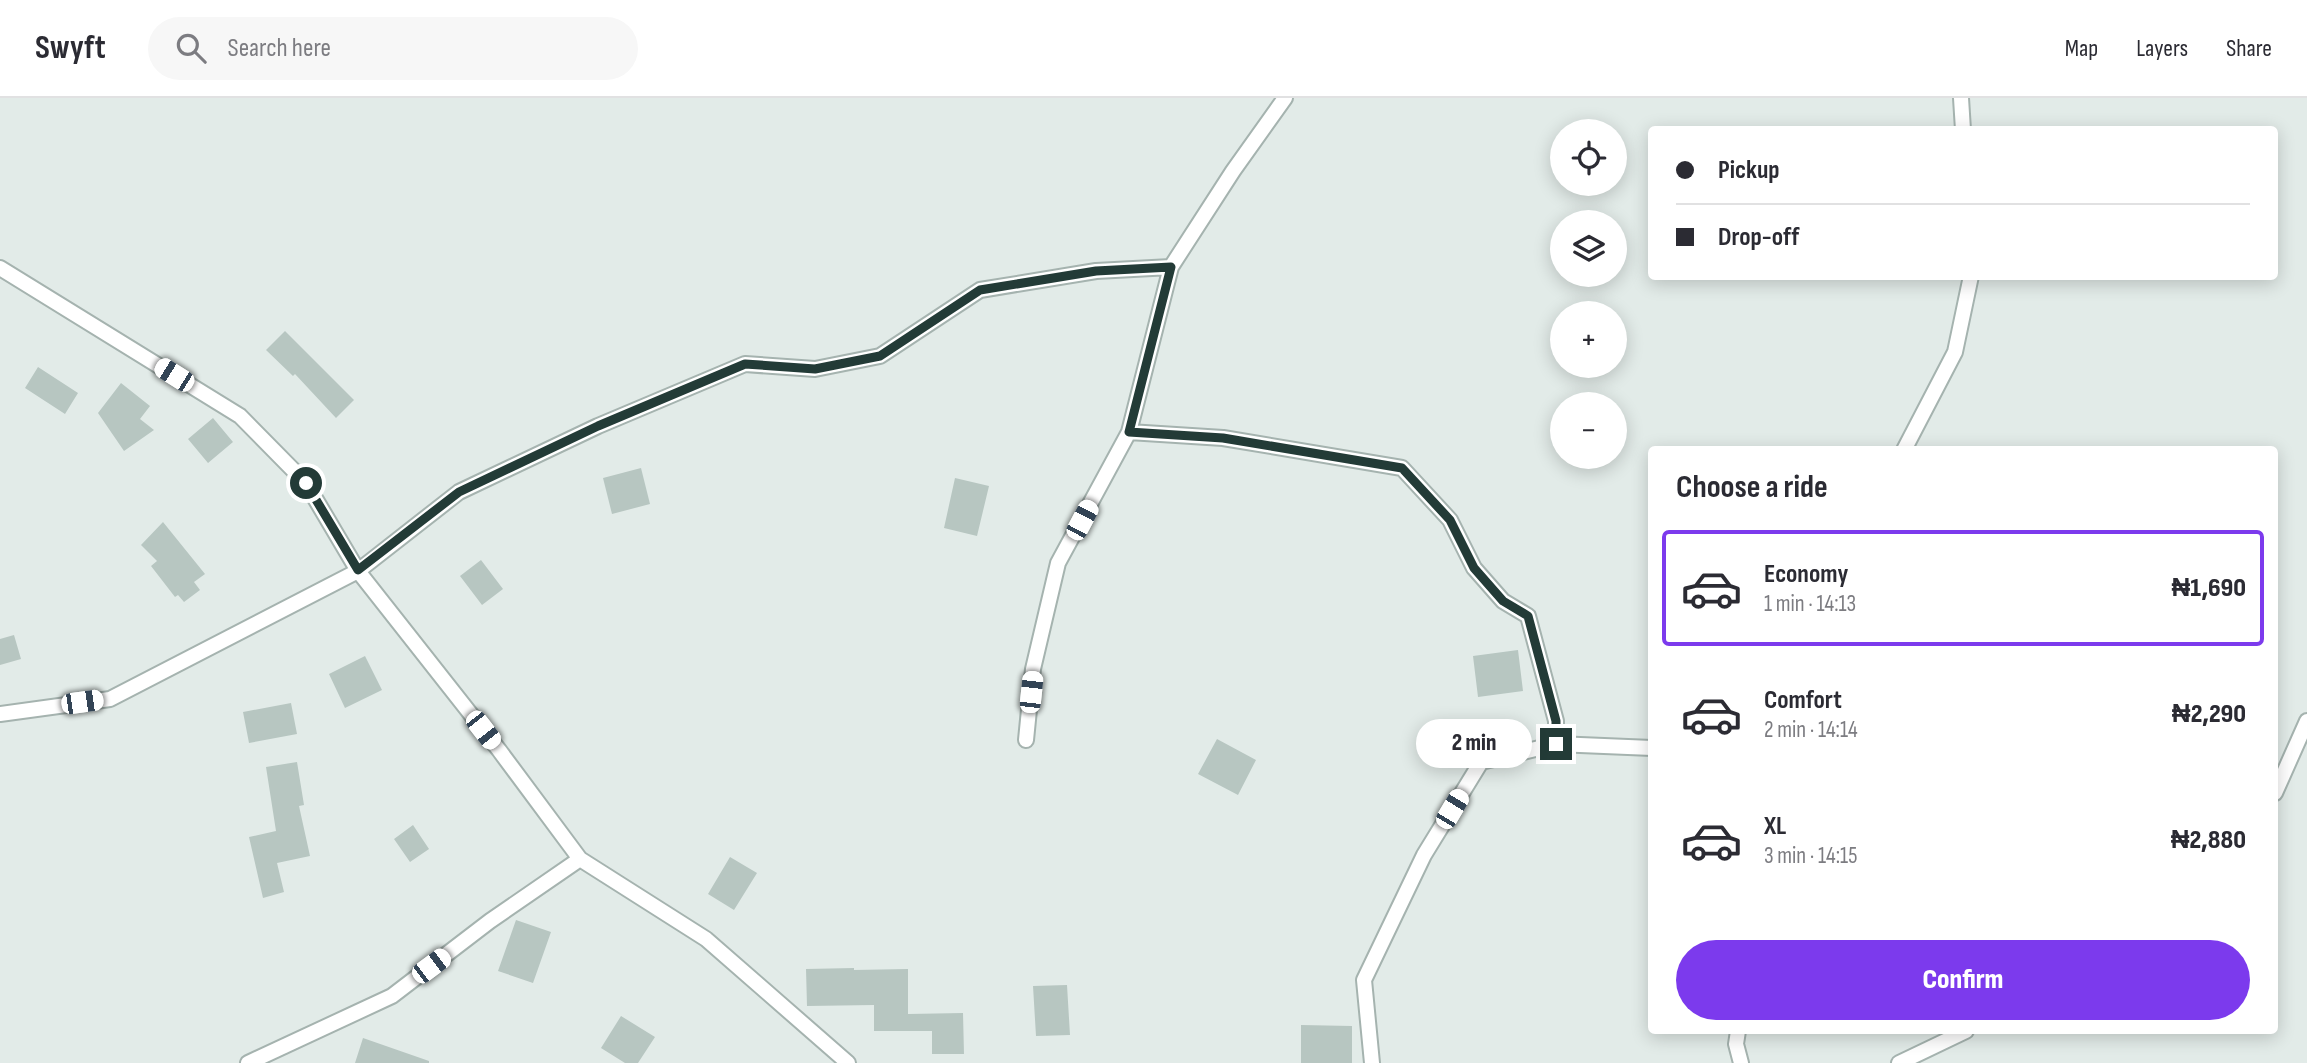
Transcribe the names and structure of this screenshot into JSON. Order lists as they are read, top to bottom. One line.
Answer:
{"page":{"header":"Swyft","search":"Search here","nav":["Map","Layers","Share"],"map_buttons":["+","−"],"banner":["Pickup","Drop-off"],"heading":"Choose a ride","list":[{"name":"Economy","note":"1 min · 14:13","value":"₦1,690"},{"name":"Comfort","note":"2 min · 14:14","value":"₦2,290"},{"name":"XL","note":"3 min · 14:15","value":"₦2,880"}],"bubble":"2 min","buttons":"Confirm"}}
